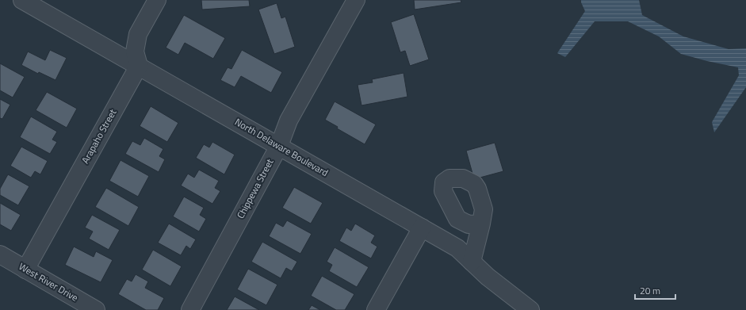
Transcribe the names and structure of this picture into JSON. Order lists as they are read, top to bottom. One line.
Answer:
{"streets":{"street":["Arapaho Street","North Delaware Boulevard","Chippewa Street","West River Drive"]},"crossings":[["Arapaho Street","North Delaware Boulevard"],["Arapaho Street","West River Drive"],["North Delaware Boulevard","Chippewa Street"]],"scale_bar":"20 m"}
